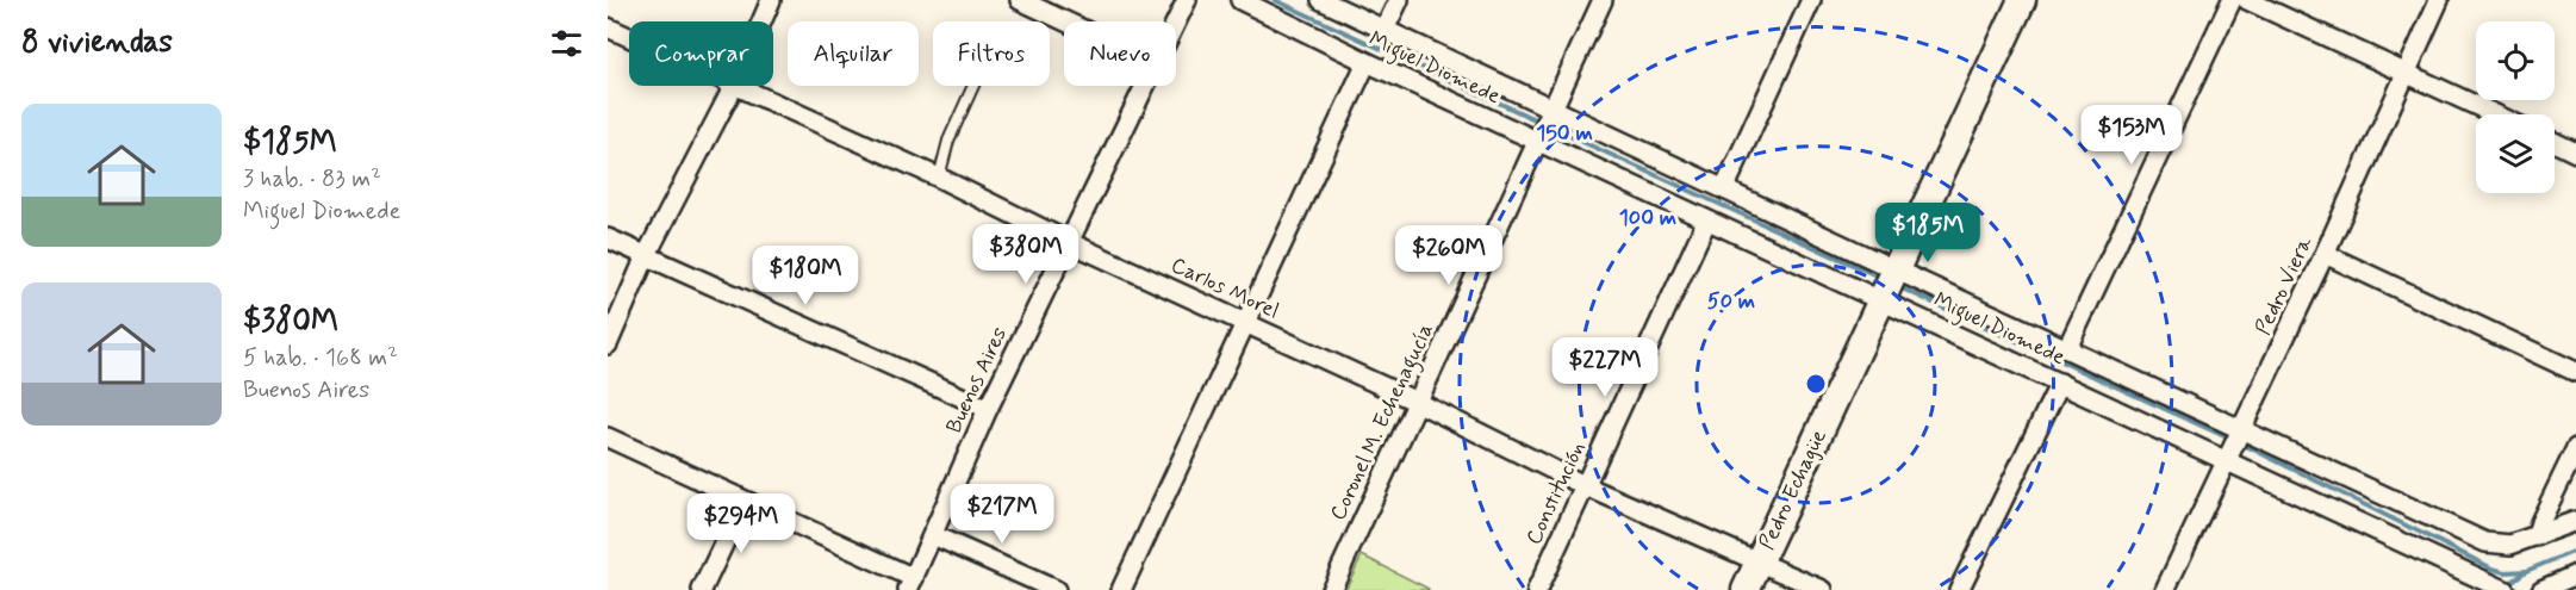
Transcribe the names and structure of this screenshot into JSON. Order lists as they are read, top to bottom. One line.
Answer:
{"streets":{"street":["Miguel Diomede","Pedro Viera","Carlos Morel","Buenos Aires","Coronel M. Echenagucía","Pedro Echagüe","Constitución"]},"crossings":[["Miguel Diomede","Pedro Viera"],["Miguel Diomede","Coronel M. Echenagucía"],["Miguel Diomede","Pedro Echagüe"],["Miguel Diomede","Constitución"],["Carlos Morel","Buenos Aires"],["Carlos Morel","Coronel M. Echenagucía"],["Carlos Morel","Pedro Echagüe"],["Carlos Morel","Constitución"]],"page":{"heading":"8 viviendas","chip":["Comprar","Alquilar","Filtros","Nuevo"],"list":[{"name":"$185M","note":"3 hab. · 83 m² · Miguel Diomede"},{"name":"$380M","note":"5 hab. · 168 m² · Buenos Aires"}],"price":["$153M","$185M","$380M","$260M","$180M","$227M","$217M","$294M"]},"rings":["150 m","100 m","50 m"]}
